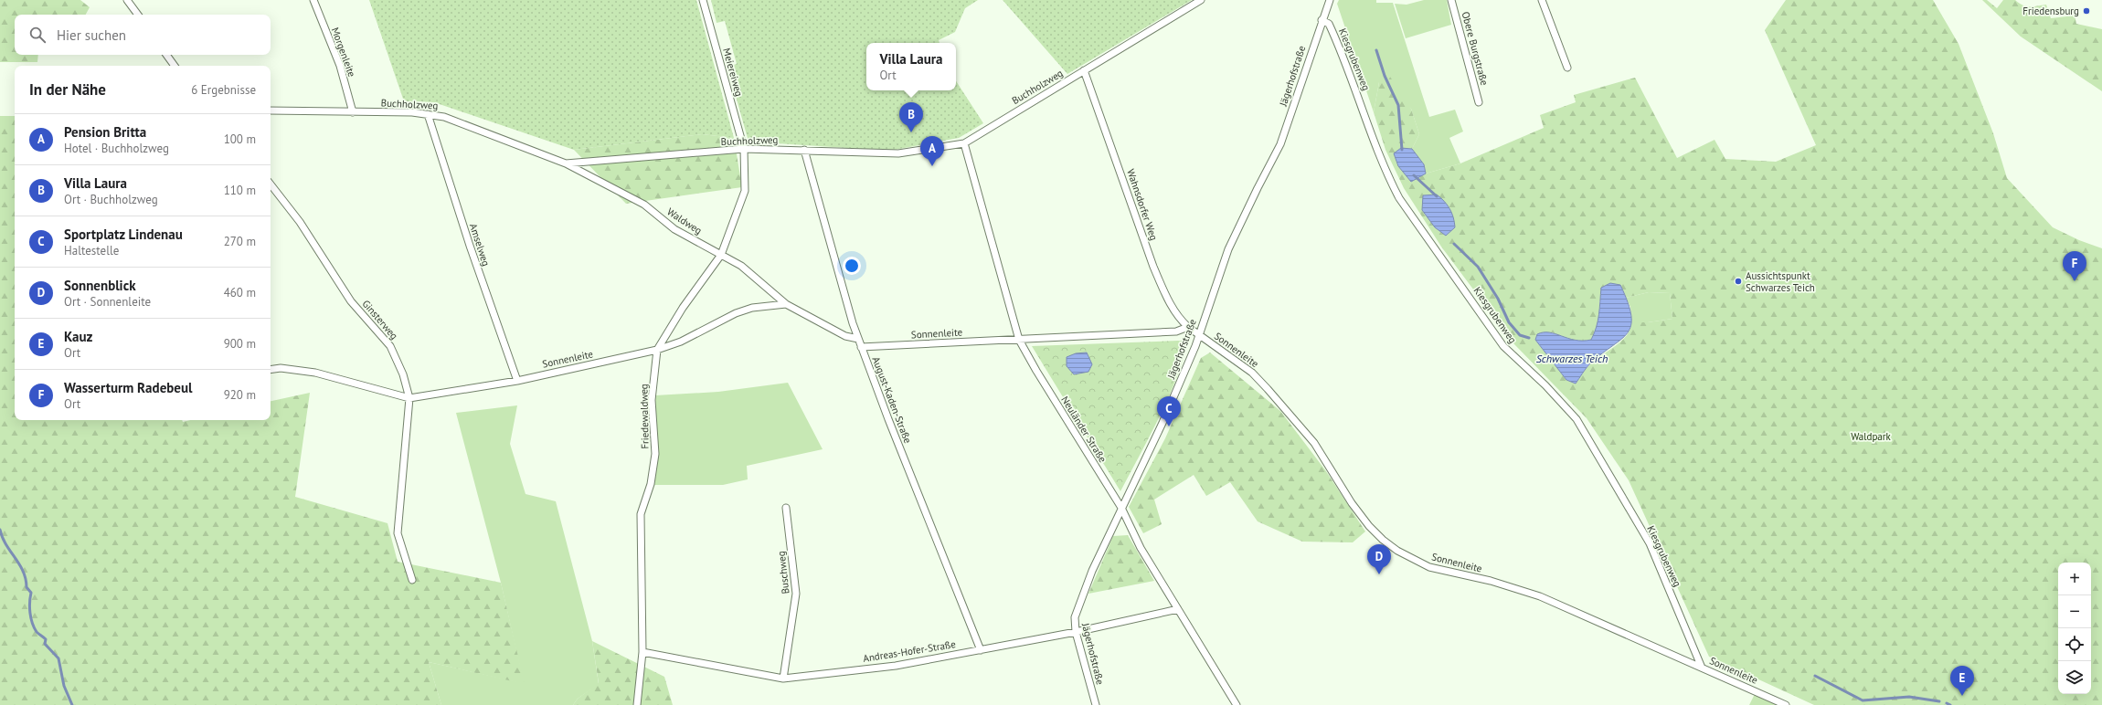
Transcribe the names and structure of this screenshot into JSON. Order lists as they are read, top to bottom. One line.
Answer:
{"streets":{"street":["Obere Burgstraße","Morgenleite","Kiesgrubenweg","Meiereiweg","Jägerhofstraße","Buchholzweg","Wahnsdorfer Weg","Waldweg","Amselweg","Ginsterweg","Sonnenleite","August-Kaden-Straße","Friedewaldweg","Neuländer Straße","Buschweg","Andreas-Hofer-Straße"]},"crossings":[["Morgenleite","Buchholzweg"],["Kiesgrubenweg","Jägerhofstraße"],["Kiesgrubenweg","Sonnenleite"],["Meiereiweg","Buchholzweg"],["Meiereiweg","Friedewaldweg"],["Jägerhofstraße","Wahnsdorfer Weg"],["Jägerhofstraße","Sonnenleite"],["Jägerhofstraße","Neuländer Straße"],["Jägerhofstraße","Andreas-Hofer-Straße"],["Buchholzweg","Wahnsdorfer Weg"],["Buchholzweg","Waldweg"],["Buchholzweg","Amselweg"],["Buchholzweg","August-Kaden-Straße"],["Buchholzweg","Friedewaldweg"],["Buchholzweg","Neuländer Straße"],["Wahnsdorfer Weg","Sonnenleite"],["Waldweg","Sonnenleite"],["Waldweg","Friedewaldweg"],["Amselweg","Sonnenleite"],["Ginsterweg","Sonnenleite"],["Sonnenleite","August-Kaden-Straße"],["Sonnenleite","Friedewaldweg"],["Sonnenleite","Neuländer Straße"],["August-Kaden-Straße","Andreas-Hofer-Straße"],["Friedewaldweg","Andreas-Hofer-Straße"],["Neuländer Straße","Andreas-Hofer-Straße"],["Buschweg","Andreas-Hofer-Straße"]],"water":["Schwarzes Teich"],"parks":["Waldpark"],"places":["Friedensburg","Aussichtspunkt Schwarzes Teich"],"page":{"search":"Hier suchen","popup":["Villa Laura","Ort"],"heading":["In der Nähe","6 Ergebnisse"],"pins":["B","A","F","C","D","E"],"list":[{"mark":"A","name":"Pension Britta","note":"Hotel · Buchholzweg","value":"100 m"},{"mark":"B","name":"Villa Laura","note":"Ort · Buchholzweg","value":"110 m"},{"mark":"C","name":"Sportplatz Lindenau","note":"Haltestelle","value":"270 m"},{"mark":"D","name":"Sonnenblick","note":"Ort · Sonnenleite","value":"460 m"},{"mark":"E","name":"Kauz","note":"Ort","value":"900 m"},{"mark":"F","name":"Wasserturm Radebeul","note":"Ort","value":"920 m"}],"map_buttons":["+","−"]}}
